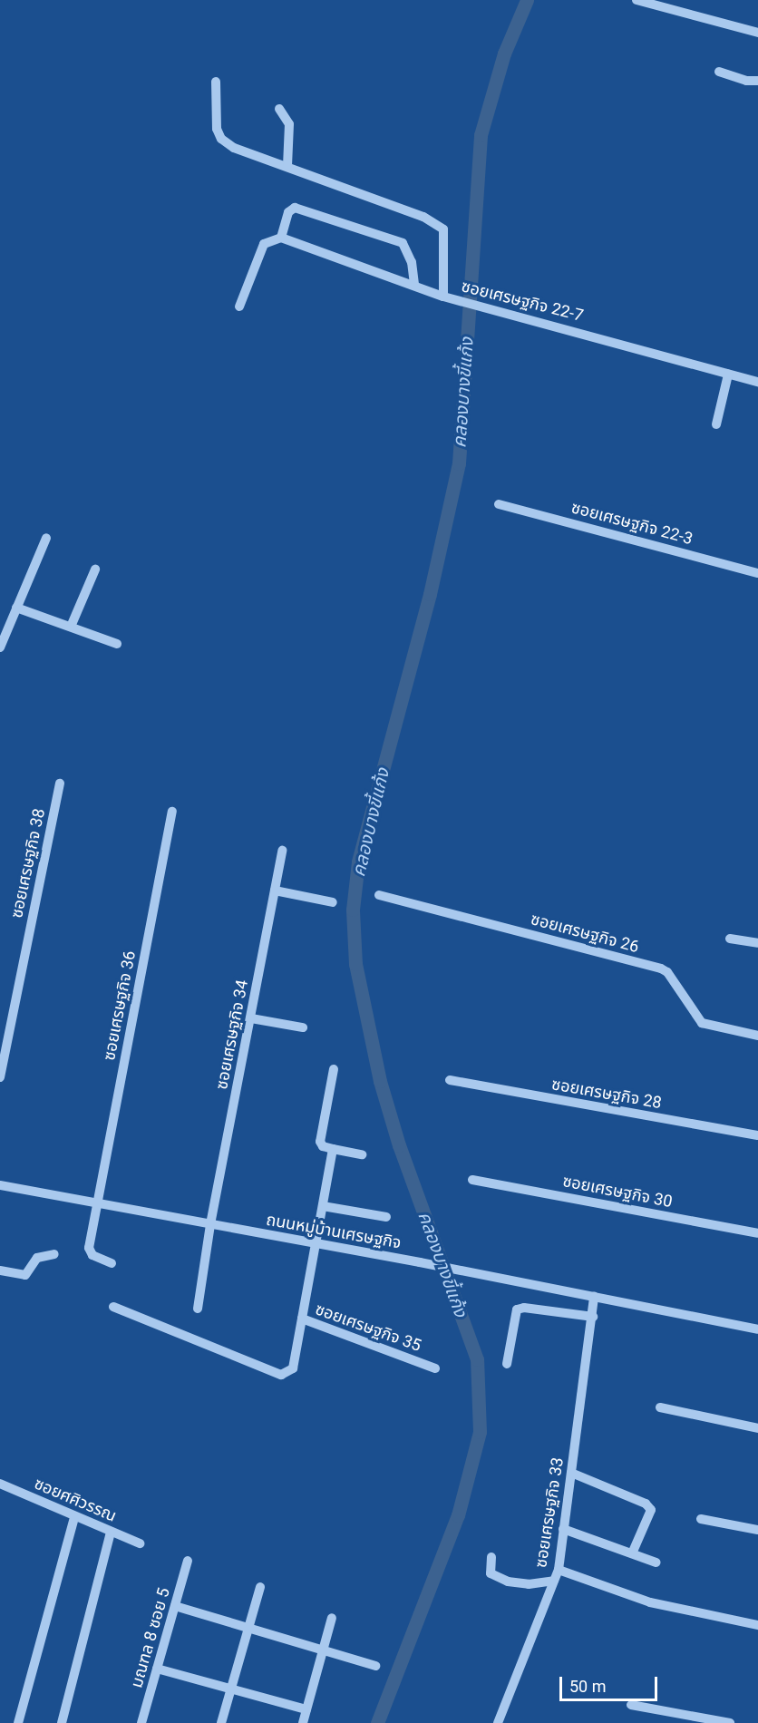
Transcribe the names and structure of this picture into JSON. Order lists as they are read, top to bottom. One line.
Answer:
{"streets":{"street":["ซอยเศรษฐกิจ 22-7","ซอยเศรษฐกิจ 22-3","ซอยเศรษฐกิจ 38","ซอยเศรษฐกิจ 26","ซอยเศรษฐกิจ 36","ซอยเศรษฐกิจ 34","ซอยเศรษฐกิจ 28","ซอยเศรษฐกิจ 30","ถนนหมู่บ้านเศรษฐกิจ","ซอยเศรษฐกิจ 35","ซอยศศิวรรณ","ซอยเศรษฐกิจ 33","มณฑล 8 ซอย 5"]},"crossings":[["ซอยเศรษฐกิจ 36","ถนนหมู่บ้านเศรษฐกิจ"],["ซอยเศรษฐกิจ 34","ถนนหมู่บ้านเศรษฐกิจ"],["ถนนหมู่บ้านเศรษฐกิจ","ซอยเศรษฐกิจ 35"],["ถนนหมู่บ้านเศรษฐกิจ","ซอยเศรษฐกิจ 33"]],"water":["คลองบางขี้แก้ง"],"scale_bar":"50 m"}
